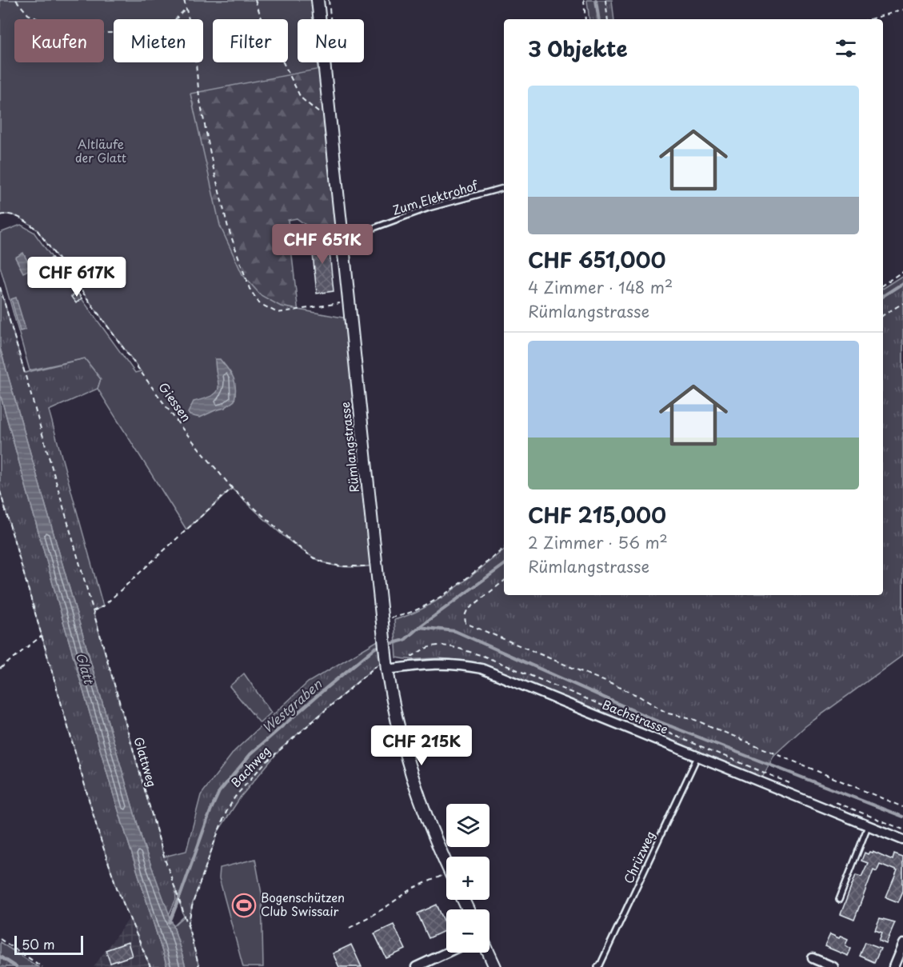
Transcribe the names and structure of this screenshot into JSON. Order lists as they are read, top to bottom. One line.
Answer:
{"streets":{"street":["Rümlangstrasse","Bachstrasse"],"lane":["Zum Elektrohof","Chrüzweg"],"path":["Giessen","Glattweg","Bachweg"]},"crossings":[["Zum Elektrohof","Rümlangstrasse"],["Rümlangstrasse","Bachstrasse"],["Rümlangstrasse","Bachweg"],["Bachstrasse","Bachweg"],["Bachstrasse","Chrüzweg"],["Glattweg","Bachweg"]],"water":["Glatt","Westgraben"],"parks":["Altläufe der Glatt"],"places":{"sports":["Bogenschützen Club Swissair"]},"scale_bar":"50 m","page":{"chip":["Kaufen","Mieten","Filter","Neu"],"heading":"3 Objekte","list":[{"name":"CHF 651,000","note":"4 Zimmer · 148 m² · Rümlangstrasse"},{"name":"CHF 215,000","note":"2 Zimmer · 56 m² · Rümlangstrasse"}],"price":["CHF 651K","CHF 617K","CHF 215K"],"map_buttons":["+","−"],"scale":"50 m"}}
